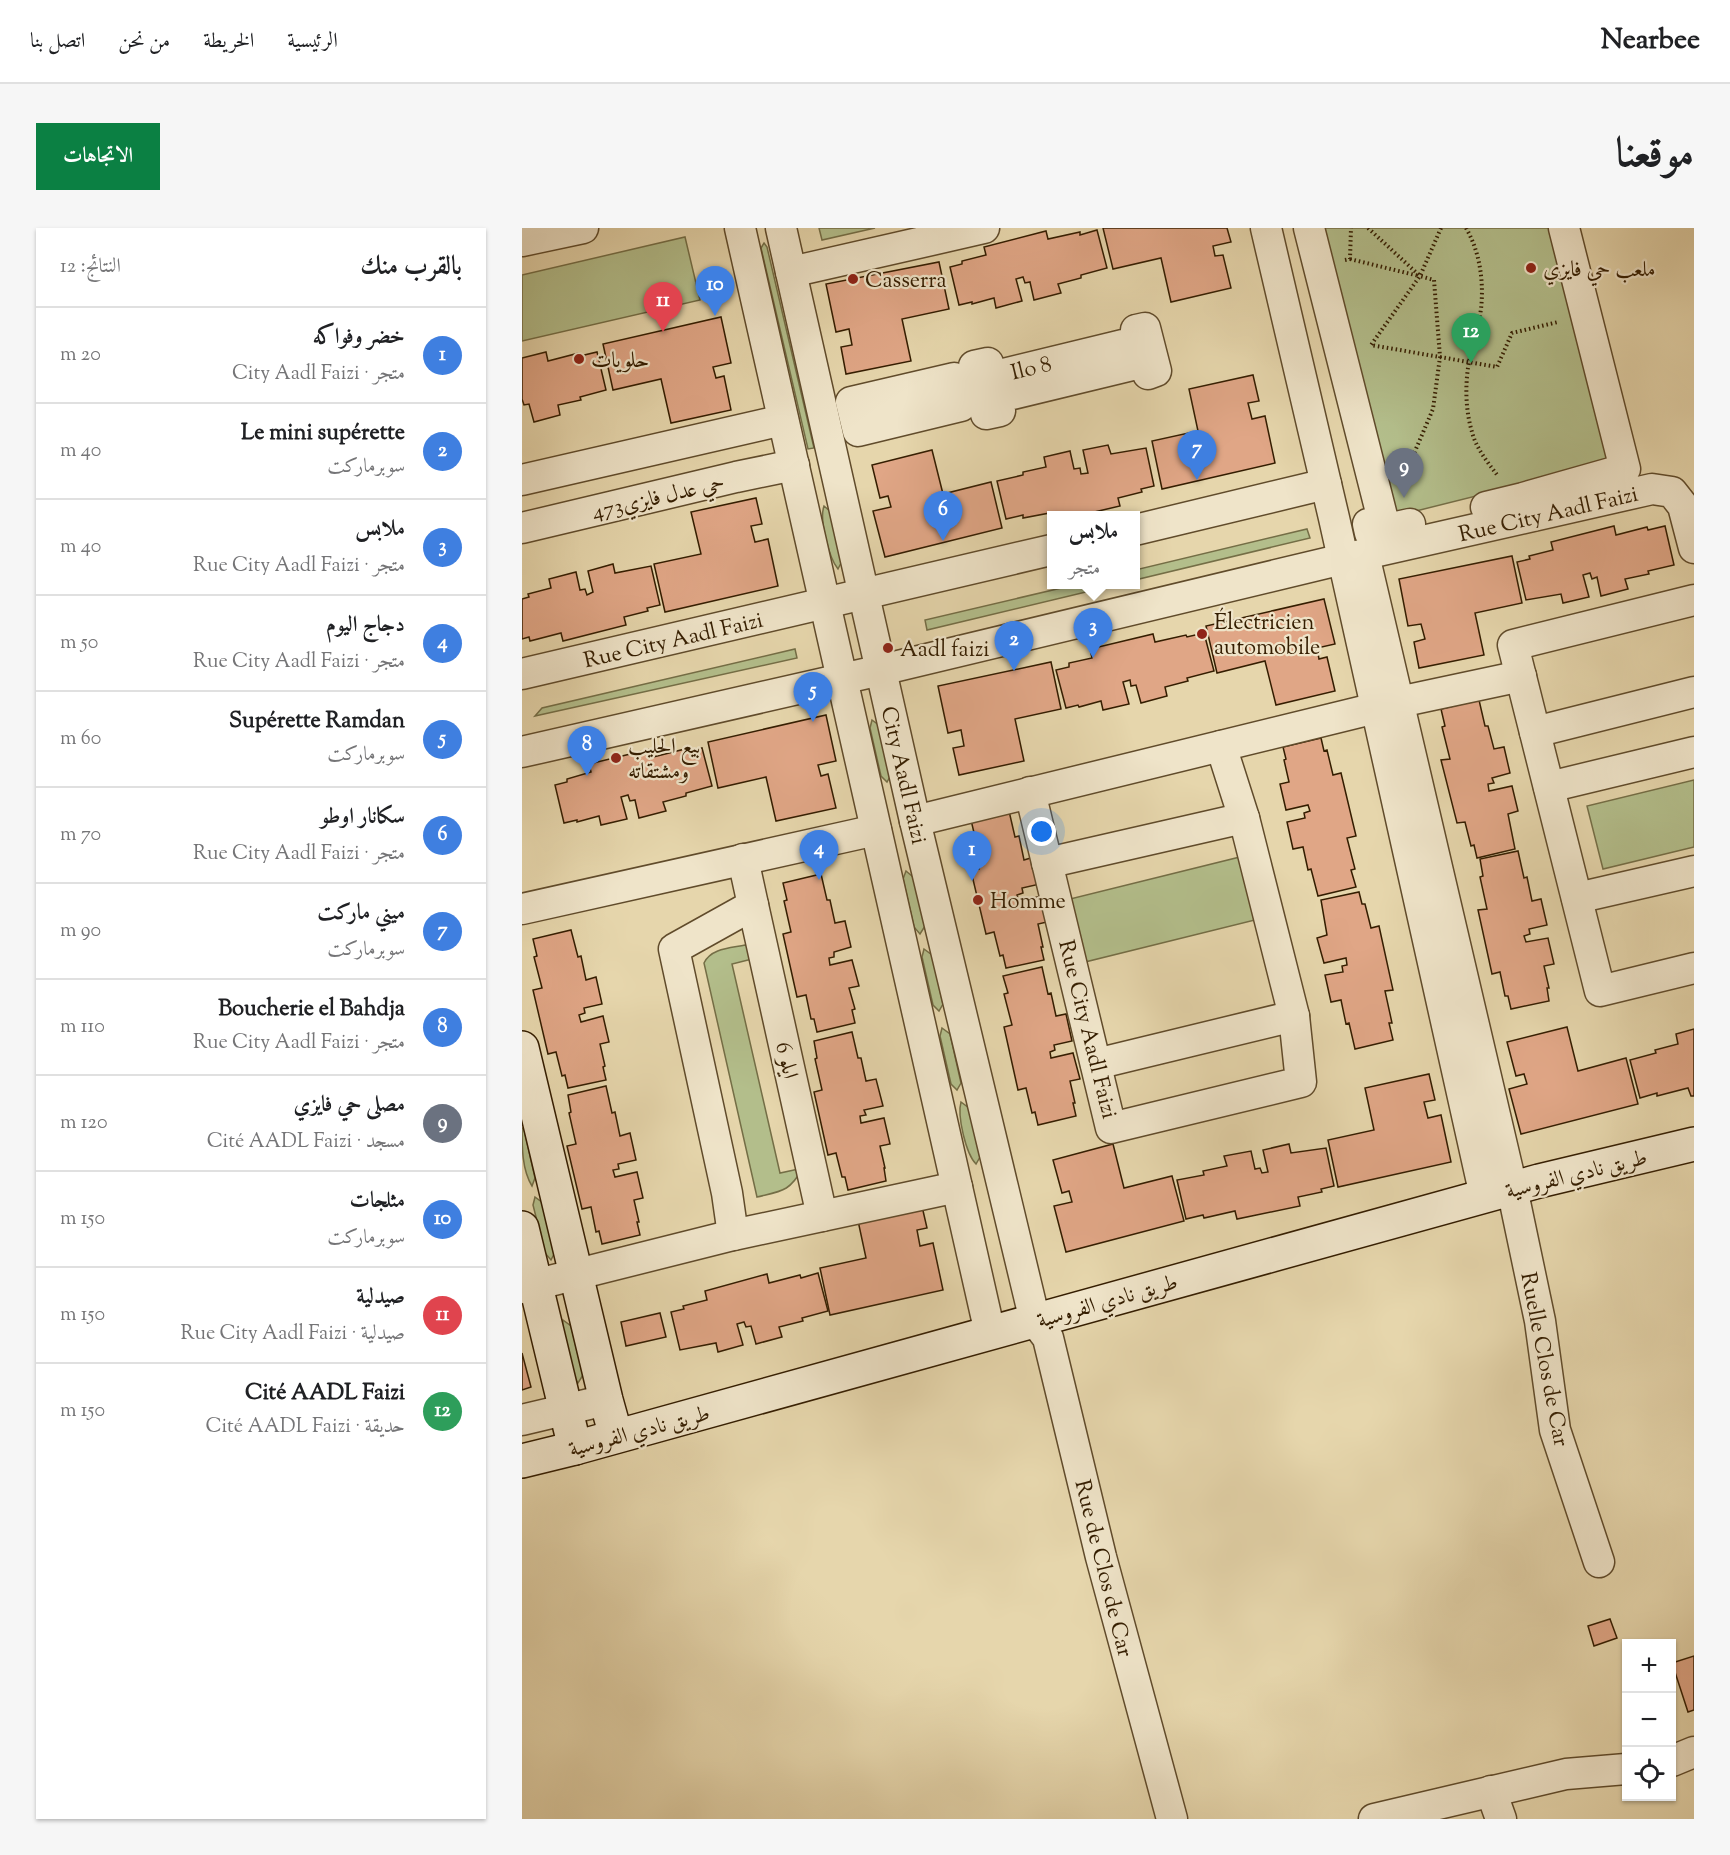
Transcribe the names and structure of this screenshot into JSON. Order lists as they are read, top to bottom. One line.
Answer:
{"streets":{"main road":["طريق نادي الفروسية"],"street":["Ilo 8","473حي عدل فايزي","Rue City Aadl Faizi","City Aadl Faizi","ايلو 6","Ruelle Clos de Car","Rue de Clos de Car"]},"crossings":[["Rue City Aadl Faizi","City Aadl Faizi"],["City Aadl Faizi","طريق نادي الفروسية"],["City Aadl Faizi","Rue de Clos de Car"],["طريق نادي الفروسية","Ruelle Clos de Car"],["طريق نادي الفروسية","Rue de Clos de Car"]],"places":["ملعب حي فايزي","Casserra","حلويات","Électricien automobile","Aadl faizi","بيع الحليب ومشتقاته","Homme"],"page":{"header":"Nearbee","nav":["الرئيسية","الخريطة","من نحن","اتصل بنا"],"title":"موقعنا","buttons":"الاتجاهات","heading":["بالقرب منك","النتائج: 12"],"pins":["10","11","12","7","9","6","3","2","5","8","4","1"],"list":[{"mark":"1","name":"خضر وفواكه","note":"متجر · City Aadl Faizi","value":"20 m"},{"mark":"2","name":"Le mini supérette","note":"سوبرماركت","value":"40 m"},{"mark":"3","name":"ملابس","note":"متجر · Rue City Aadl Faizi","value":"40 m"},{"mark":"4","name":"دجاج اليوم","note":"متجر · Rue City Aadl Faizi","value":"50 m"},{"mark":"5","name":"Supérette Ramdan","note":"سوبرماركت","value":"60 m"},{"mark":"6","name":"سكانار اوطو","note":"متجر · Rue City Aadl Faizi","value":"70 m"},{"mark":"7","name":"ميني ماركت","note":"سوبرماركت","value":"90 m"},{"mark":"8","name":"Boucherie el Bahdja","note":"متجر · Rue City Aadl Faizi","value":"110 m"},{"mark":"9","name":"مصلى حي فايزي","note":"مسجد · Cité AADL Faizi","value":"120 m"},{"mark":"10","name":"مثلجات","note":"سوبرماركت","value":"150 m"},{"mark":"11","name":"صيدلية","note":"صيدلية · Rue City Aadl Faizi","value":"150 m"},{"mark":"12","name":"Cité AADL Faizi","note":"حديقة · Cité AADL Faizi","value":"150 m"}],"popup":["ملابس","متجر"],"map_buttons":["+","−"]}}
